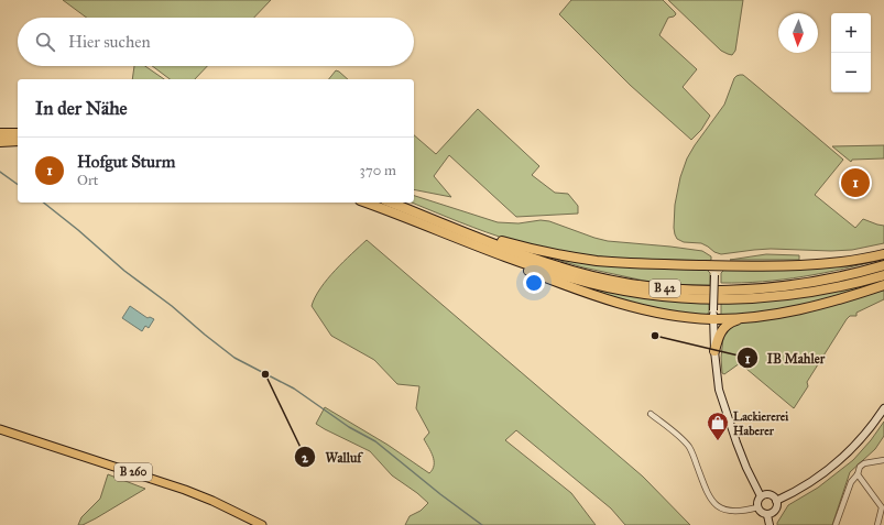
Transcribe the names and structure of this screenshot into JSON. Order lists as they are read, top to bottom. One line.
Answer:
{"streets":{"highway":["B 42"],"main road":["B 260"]},"places":{"other":["IB Mahler","Walluf"],"shop":["Lackiererei Haberer"]},"north":"bottom","page":{"map_buttons":["+","−"],"search":"Hier suchen","heading":"In der Nähe","list":[{"mark":"1","name":"Hofgut Sturm","note":"Ort","value":"370 m"}],"pins":"1"}}
